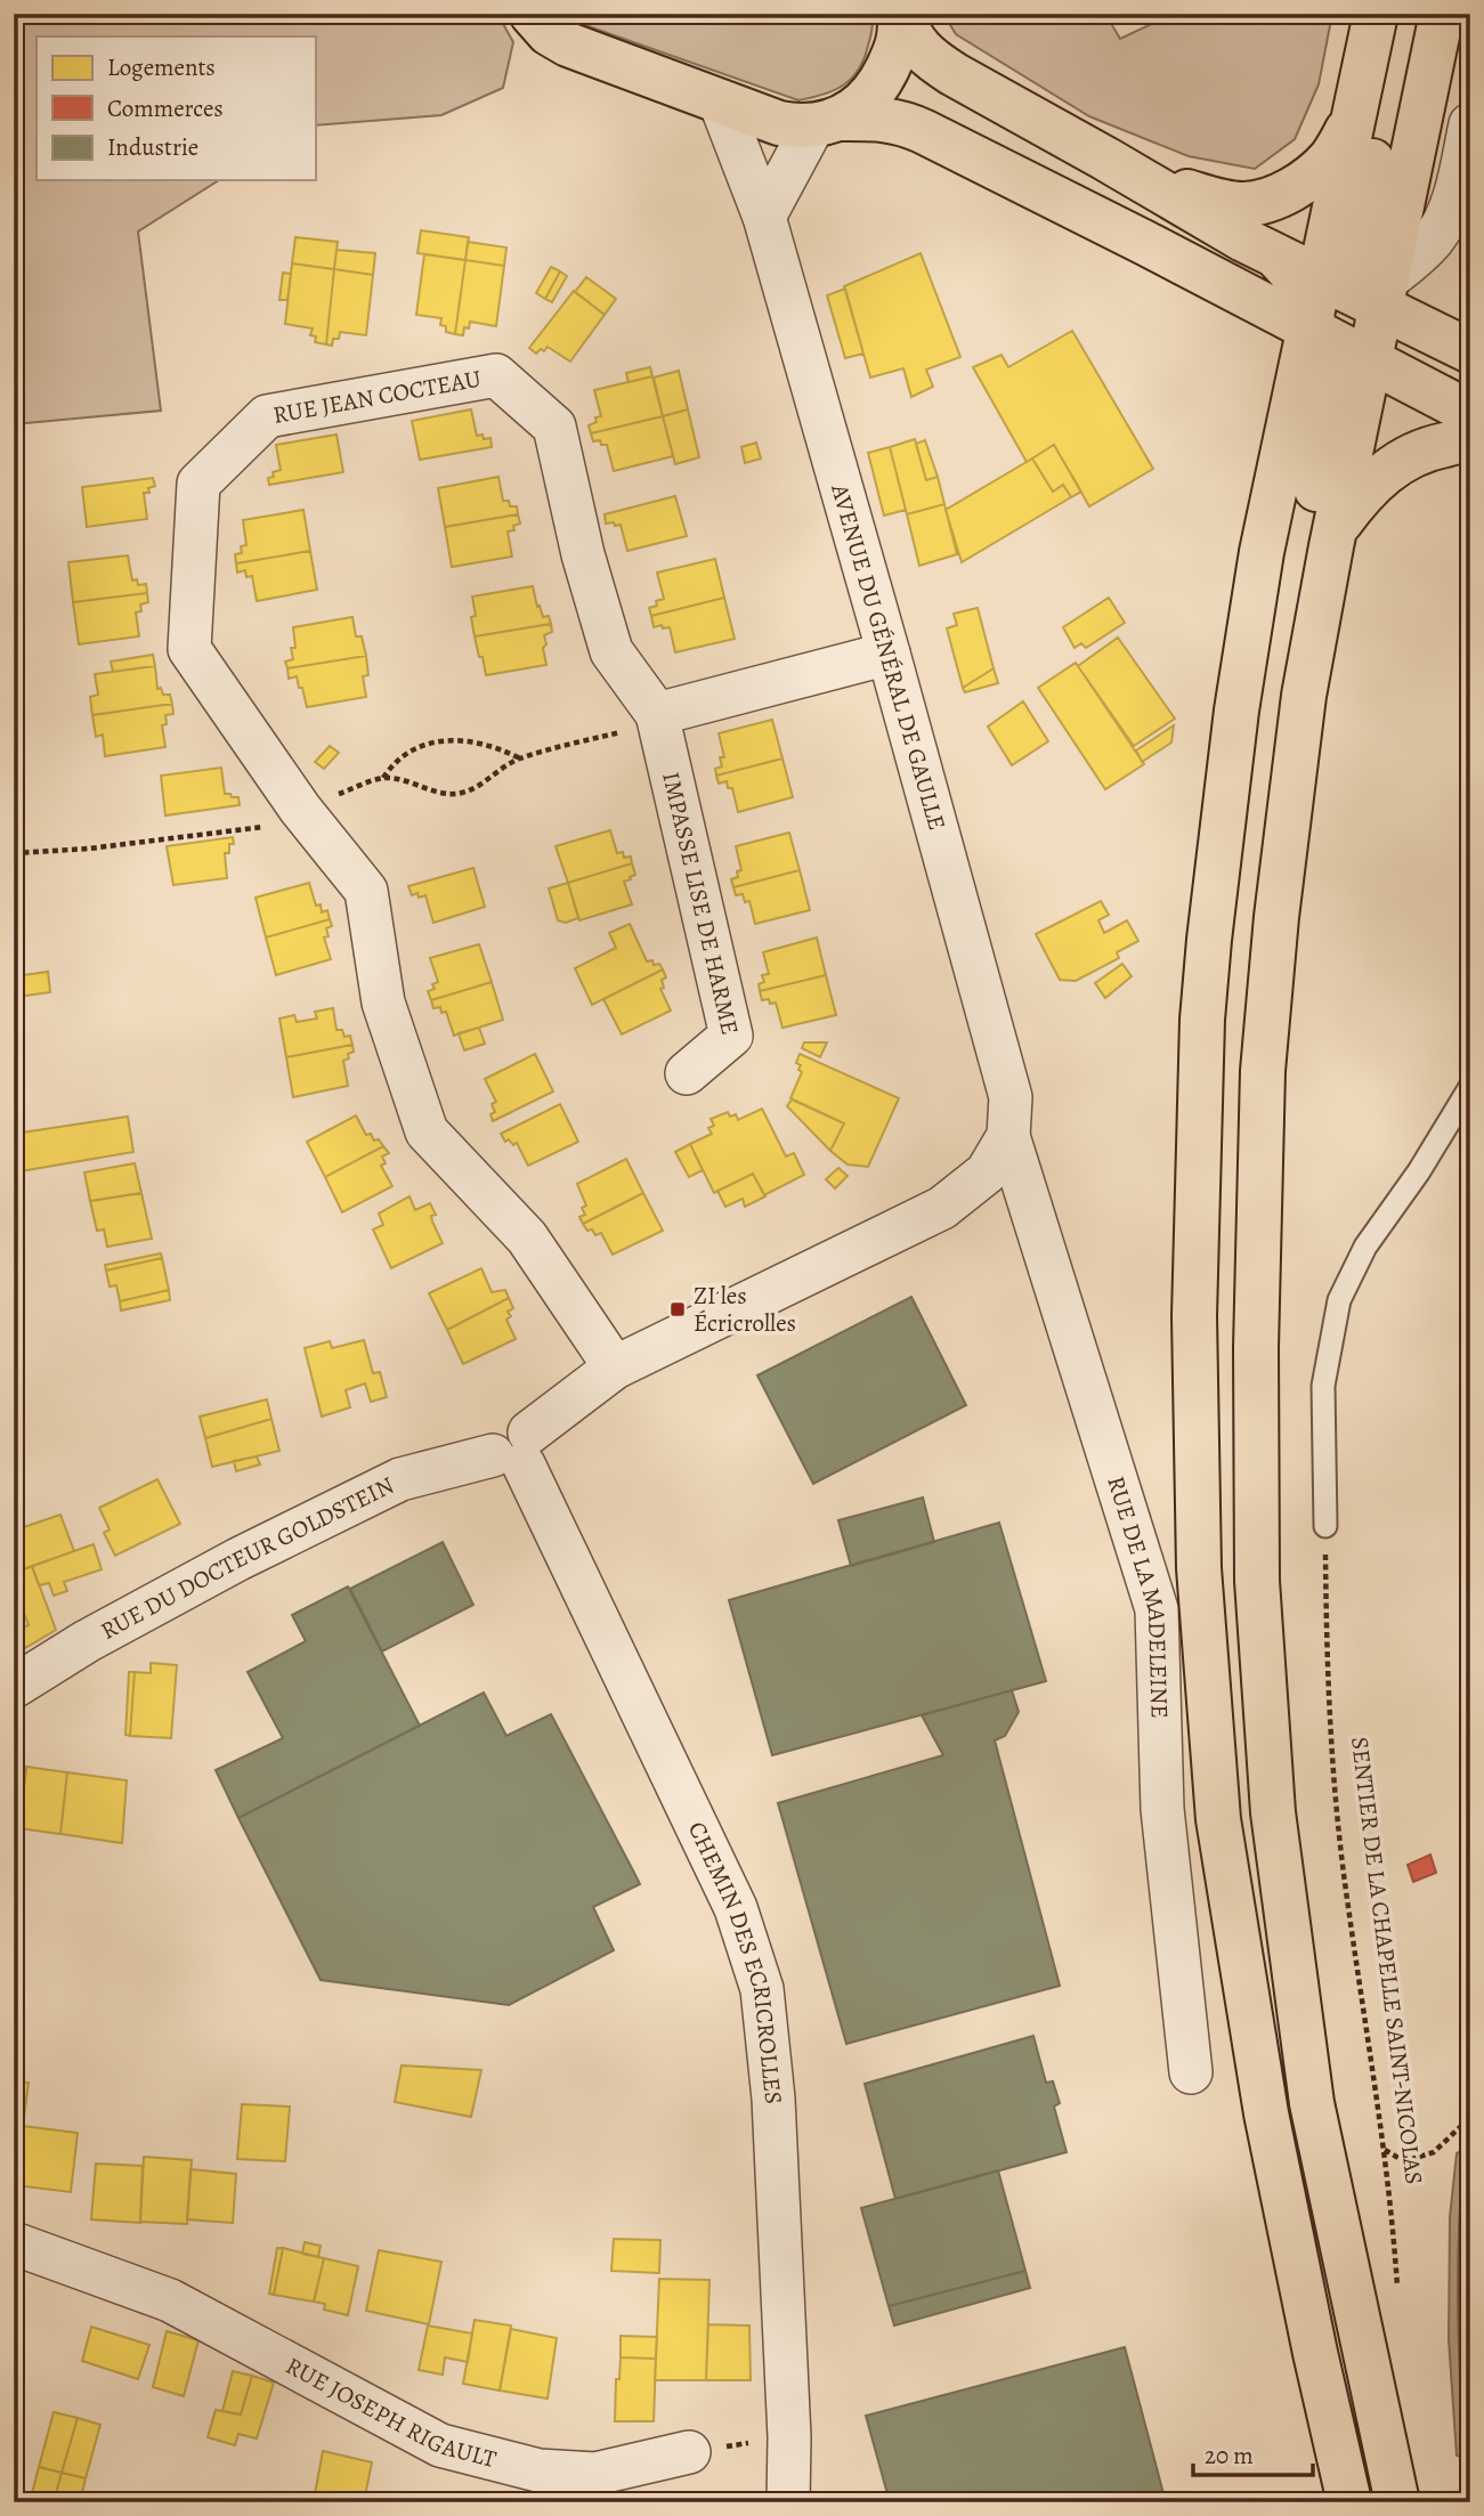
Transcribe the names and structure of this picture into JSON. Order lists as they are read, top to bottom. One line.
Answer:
{"streets":{"street":["RUE JEAN COCTEAU","AVENUE DU GÉNÉRAL DE GAULLE","IMPASSE LISE DE HARME","RUE DU DOCTEUR GOLDSTEIN","RUE DE LA MADELEINE","CHEMIN DES ECRICROLLES","RUE JOSEPH RIGAULT"],"path":["SENTIER DE LA CHAPELLE SAINT-NICOLAS"]},"crossings":[["RUE JEAN COCTEAU","IMPASSE LISE DE HARME"],["RUE JEAN COCTEAU","RUE DU DOCTEUR GOLDSTEIN"],["AVENUE DU GÉNÉRAL DE GAULLE","RUE DU DOCTEUR GOLDSTEIN"],["AVENUE DU GÉNÉRAL DE GAULLE","RUE DE LA MADELEINE"],["RUE DU DOCTEUR GOLDSTEIN","RUE DE LA MADELEINE"],["RUE DU DOCTEUR GOLDSTEIN","CHEMIN DES ECRICROLLES"]],"places":{"transit":["ZI les Écricrolles"]},"legend":["Logements","Commerces","Industrie"],"scale_bar":"20 m"}
